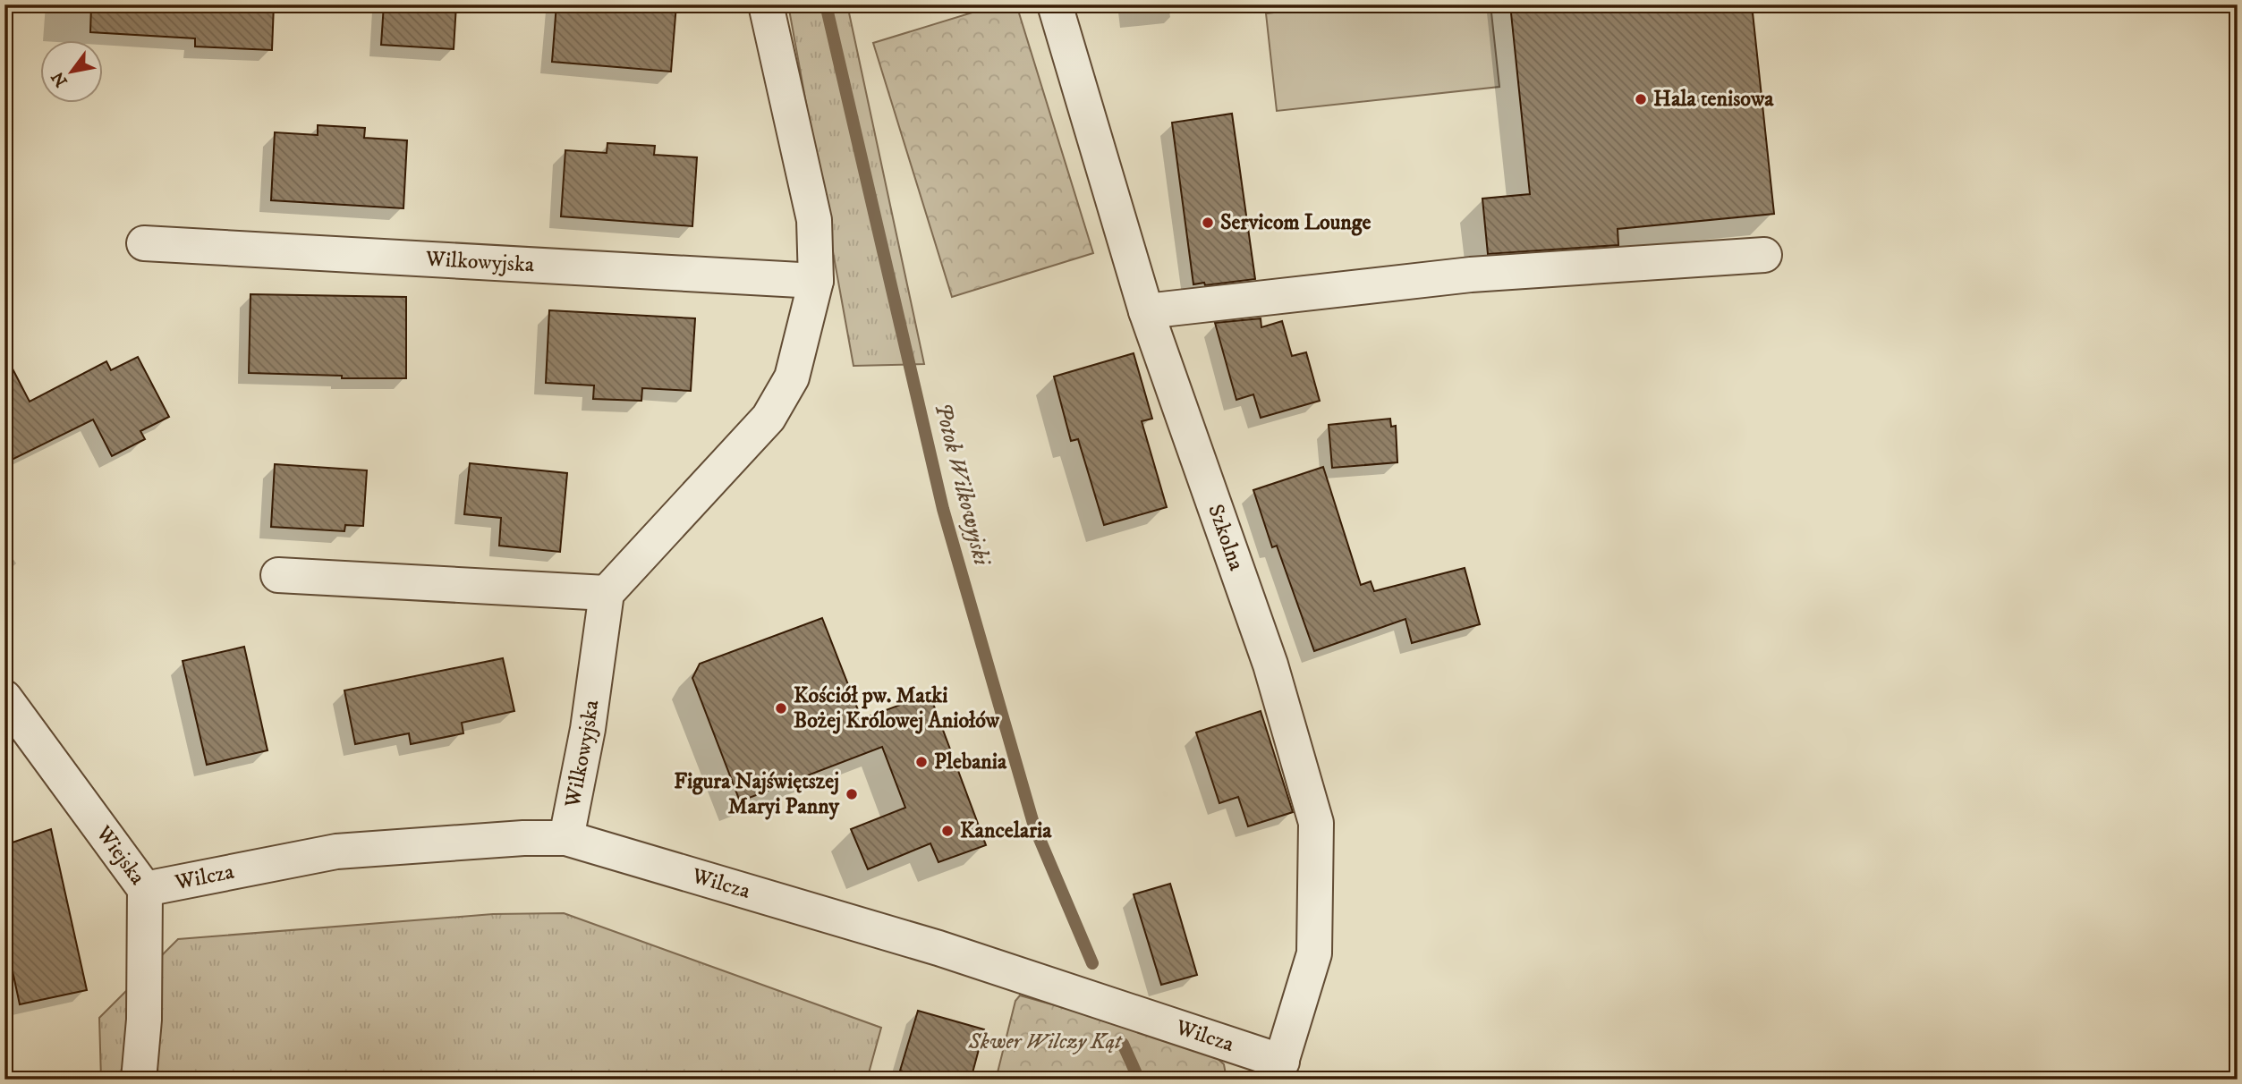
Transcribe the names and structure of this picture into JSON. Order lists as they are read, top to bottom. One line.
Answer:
{"streets":{"street":["Wilkowyjska","Szkolna","Wiejska","Wilcza"]},"crossings":[["Wilkowyjska","Wilcza"],["Szkolna","Wilcza"],["Wiejska","Wilcza"]],"water":["Potok Wilkowyjski"],"parks":["Skwer Wilczy Kąt"],"places":["Hala tenisowa","Servicom Lounge","Kościół pw. Matki Bożej Królowej Aniołów","Plebania","Figura Najświętszej Maryi Panny","Kancelaria"],"north":"bottom left"}
